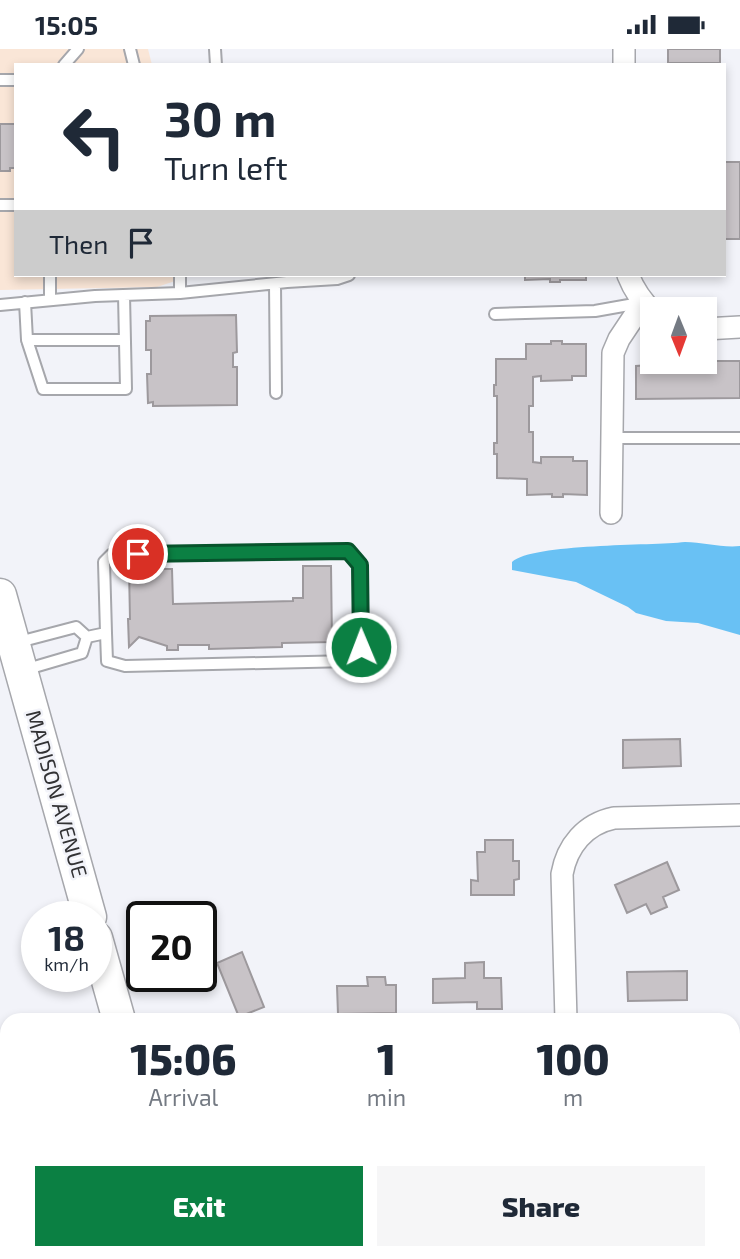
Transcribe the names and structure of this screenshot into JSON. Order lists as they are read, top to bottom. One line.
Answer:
{"streets":{"main road":["MADISON AVENUE"]},"north":"bottom","page":{"status":"15:05","turn":["30 m","Turn left"],"then":"Then","speed":"18 km/h","limit":"20","eta":["15:06","Arrival","1","min","100","m"],"buttons":["Exit","Share"]}}
